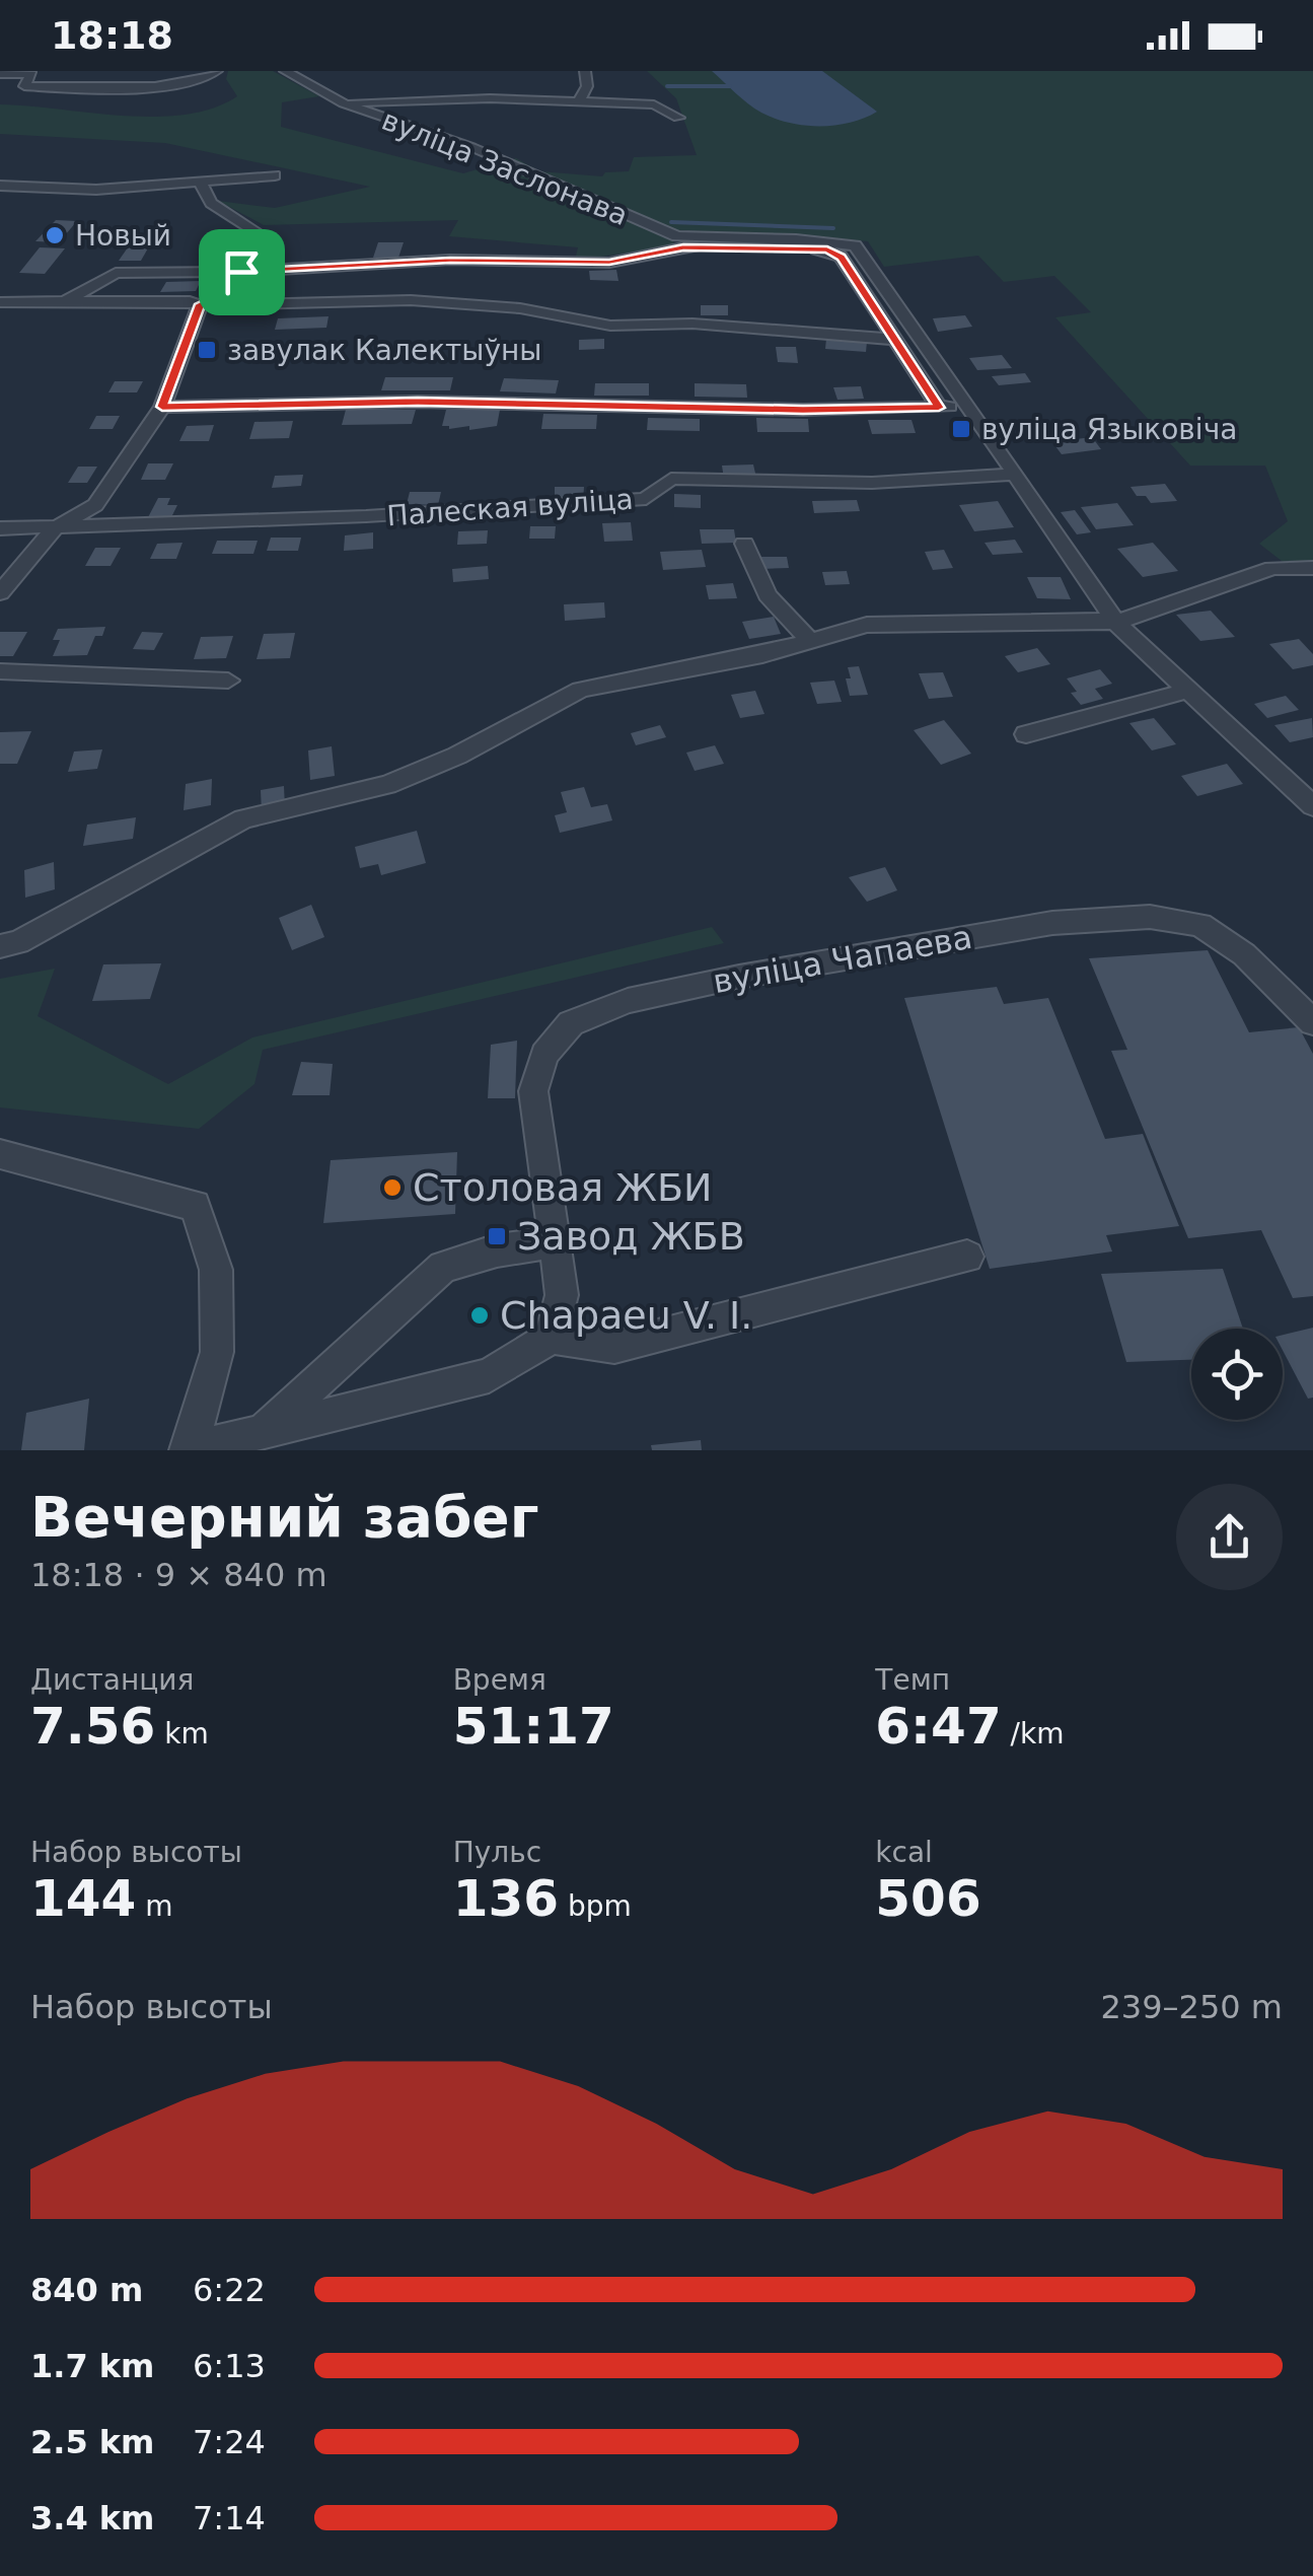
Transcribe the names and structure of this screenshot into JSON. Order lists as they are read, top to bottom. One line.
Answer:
{"streets":{"street":["вуліца Заслонава","Палеская вуліца","вуліца Чапаева"]},"places":{"other":["Новый","Столовая ЖБИ","Chapaeu V. I."],"transit":["завулак Калектыўны","вуліца Языковіча","Завод ЖБВ"]},"page":{"status":"18:18","heading":["Вечерний забег","18:18 · 9 × 840 m"],"stats":[["Дистанция","7.56 km"],["Время","51:17"],["Темп","6:47 /km"],["Набор высоты","144 m"],["Пульс","136 bpm"],["kcal","506"]],"chart":["Набор высоты","239–250 m"],"list":[{"name":"840 m","note":"6:22"},{"name":"1.7 km","note":"6:13"},{"name":"2.5 km","note":"7:24"},{"name":"3.4 km","note":"7:14"}]}}
